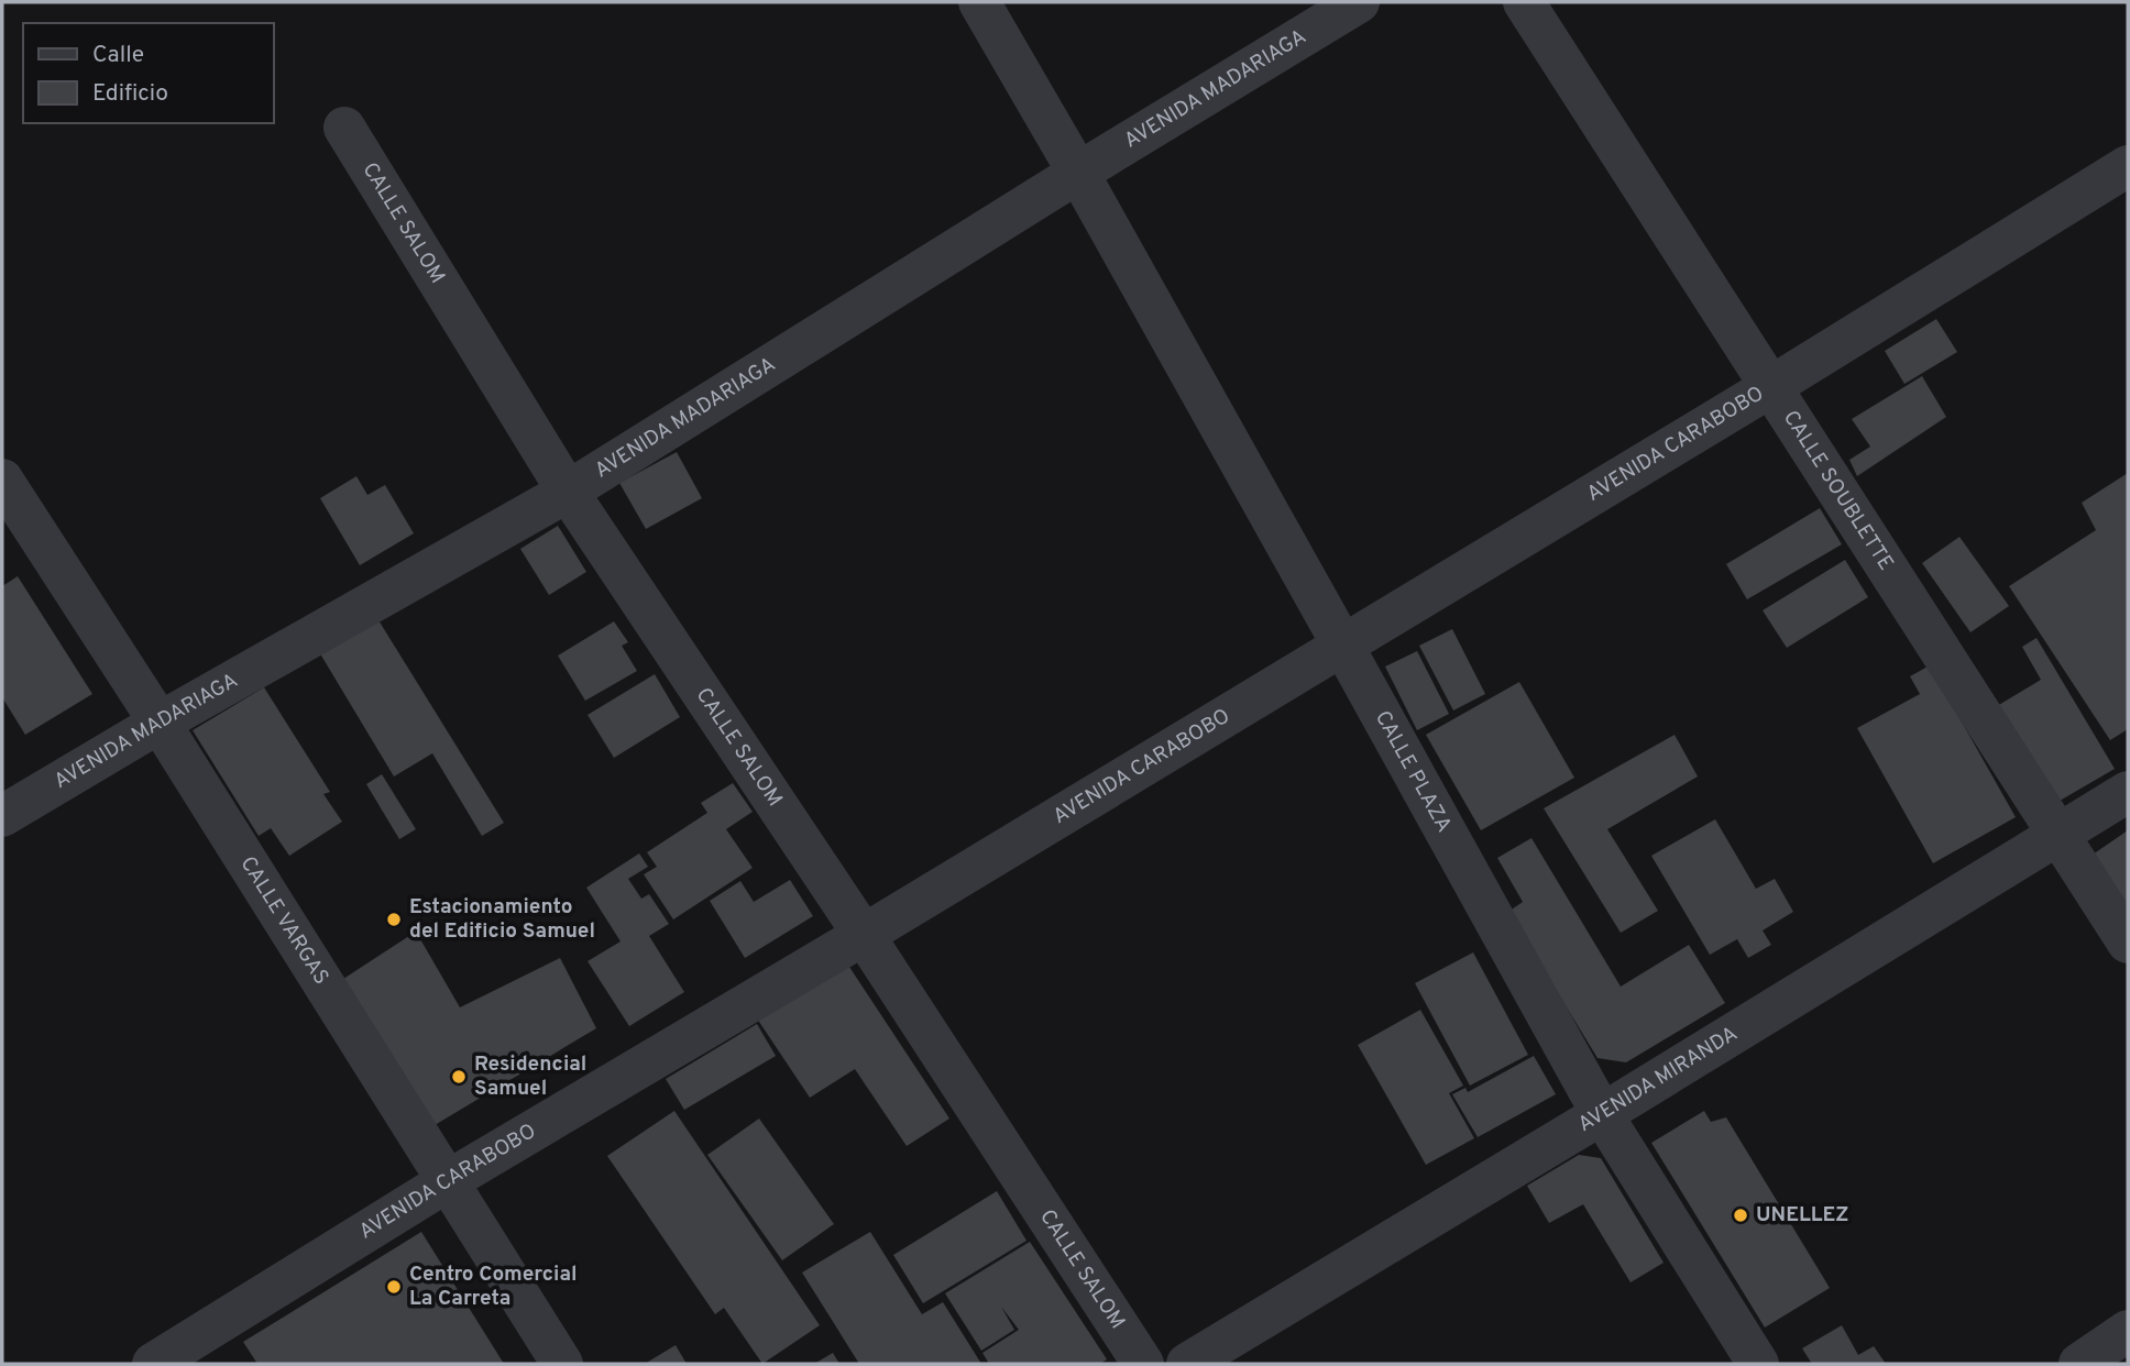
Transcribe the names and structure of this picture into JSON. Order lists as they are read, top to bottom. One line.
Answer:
{"streets":{"street":["AVENIDA MADARIAGA","CALLE SALOM","AVENIDA CARABOBO","CALLE SOUBLETTE","CALLE PLAZA","CALLE VARGAS","AVENIDA MIRANDA"]},"crossings":[["AVENIDA MADARIAGA","CALLE SALOM"],["AVENIDA MADARIAGA","CALLE PLAZA"],["AVENIDA MADARIAGA","CALLE VARGAS"],["CALLE SALOM","AVENIDA CARABOBO"],["AVENIDA CARABOBO","CALLE SOUBLETTE"],["AVENIDA CARABOBO","CALLE PLAZA"],["AVENIDA CARABOBO","CALLE VARGAS"],["CALLE SOUBLETTE","AVENIDA MIRANDA"],["CALLE PLAZA","AVENIDA MIRANDA"]],"places":["Estacionamiento del Edificio Samuel","Residencial Samuel","UNELLEZ","Centro Comercial La Carreta"],"legend":["Calle","Edificio"]}
